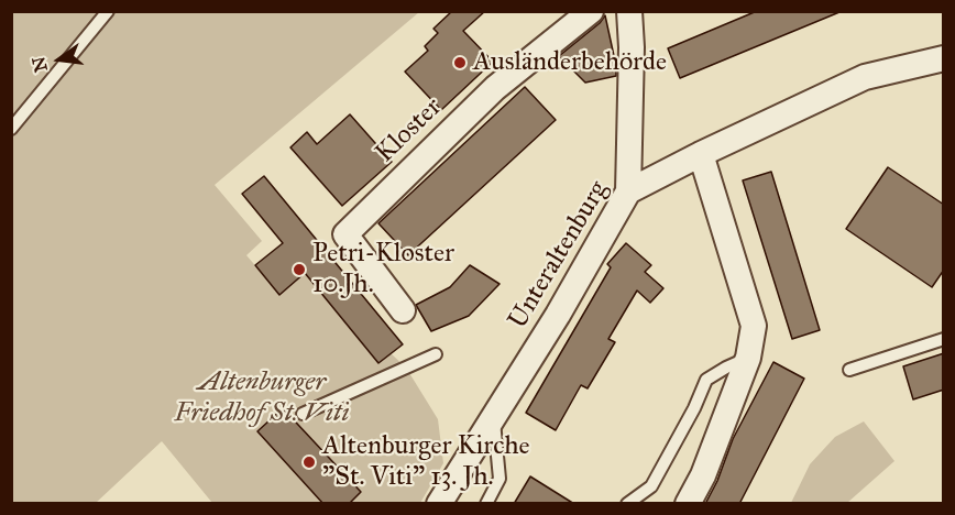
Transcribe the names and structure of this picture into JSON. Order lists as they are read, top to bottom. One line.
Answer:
{"streets":{"street":["Kloster","Unteraltenburg"]},"parks":["Altenburger Friedhof St. Viti"],"places":["Ausländerbehörde","Petri-Kloster 10.Jh.","Altenburger Kirche \"St. Viti\" 13. Jh."],"north":"left"}
